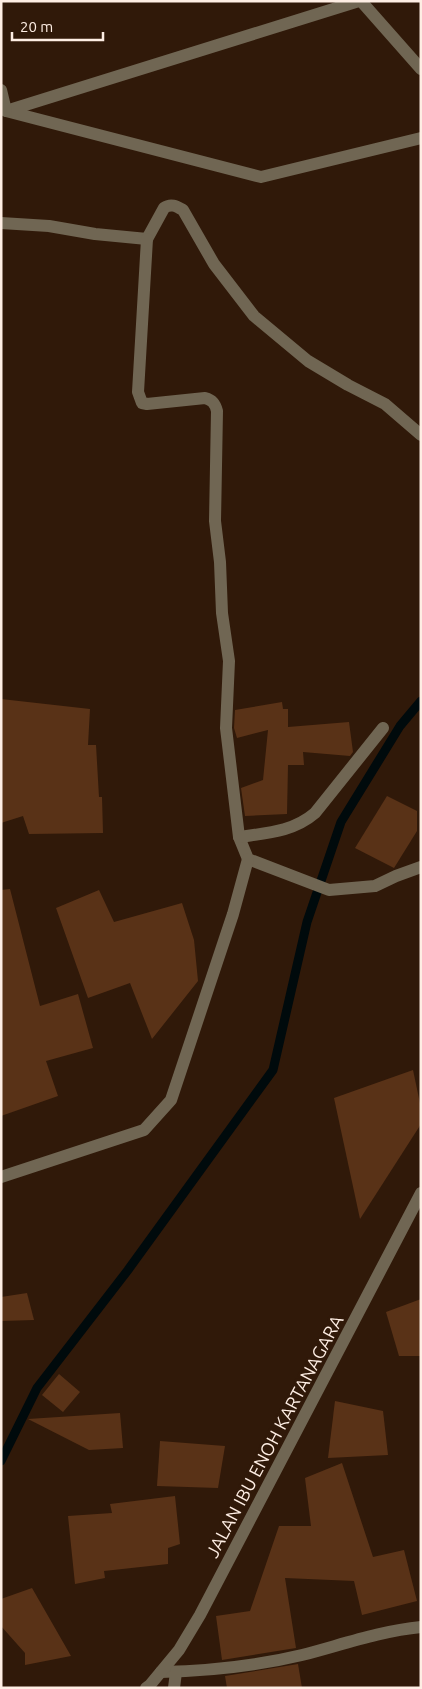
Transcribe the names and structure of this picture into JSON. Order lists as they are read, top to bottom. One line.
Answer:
{"streets":{"street":["JALAN IBU ENOH KARTANAGARA"]},"scale_bar":"20 m"}
